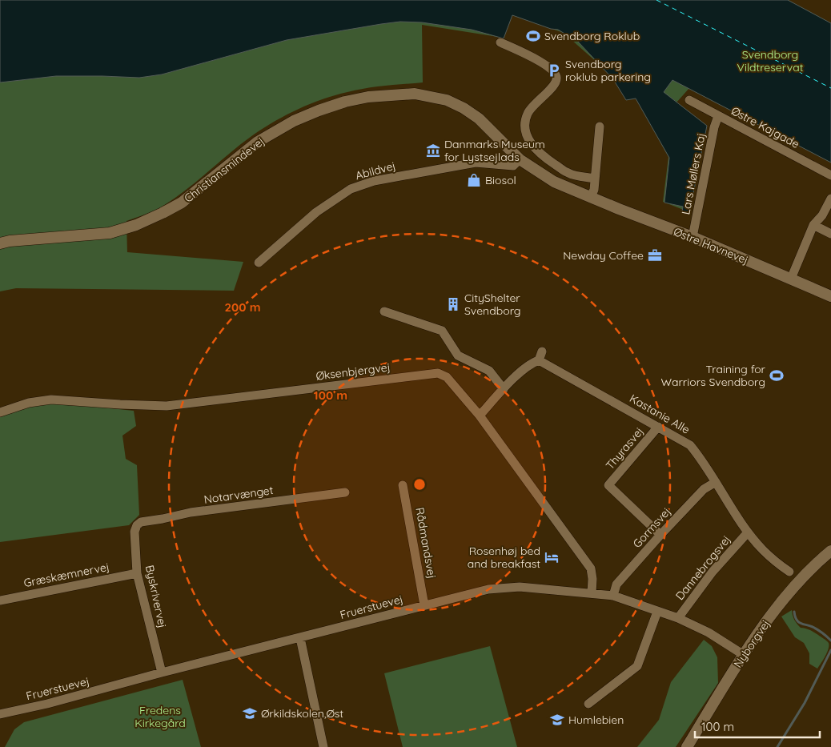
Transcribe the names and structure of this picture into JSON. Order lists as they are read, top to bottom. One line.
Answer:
{"streets":{"street":["Østre Kajgade","Christiansmindevej","Abildvej","Lars Møllers Kaj","Østre Havnevej","Øksenbjergvej","Kastanie Alle","Thyrasvej","Notarvænget","Gormsvej","Rådmandsvej","Dannebrogsvej","Græskæmnervej","Byskrivervej","Fruerstuevej","Nyborgvej"]},"crossings":[["Østre Kajgade","Lars Møllers Kaj"],["Christiansmindevej","Abildvej"],["Christiansmindevej","Østre Havnevej"],["Abildvej","Østre Havnevej"],["Lars Møllers Kaj","Østre Havnevej"],["Øksenbjergvej","Fruerstuevej"],["Kastanie Alle","Thyrasvej"],["Kastanie Alle","Gormsvej"],["Kastanie Alle","Dannebrogsvej"],["Thyrasvej","Gormsvej"],["Notarvænget","Byskrivervej"],["Gormsvej","Fruerstuevej"],["Rådmandsvej","Fruerstuevej"],["Dannebrogsvej","Fruerstuevej"],["Græskæmnervej","Byskrivervej"],["Byskrivervej","Fruerstuevej"],["Fruerstuevej","Nyborgvej"]],"parks":["Svendborg Vildtreservat","Fredens Kirkegård"],"places":{"sports":["Svendborg Roklub","Training for Warriors Svendborg"],"parking":["Svendborg roklub parkering"],"museum":["Danmarks Museum for Lystsejlads"],"shop":["Biosol"],"office":["Newday Coffee"],"building":["CityShelter Svendborg"],"hotel":["Rosenhøj bed and breakfast"],"school or university":["Ørkildskolen,Øst","Humlebien"]},"scale_bar":"100 m","rings":["200 m","100 m"]}
